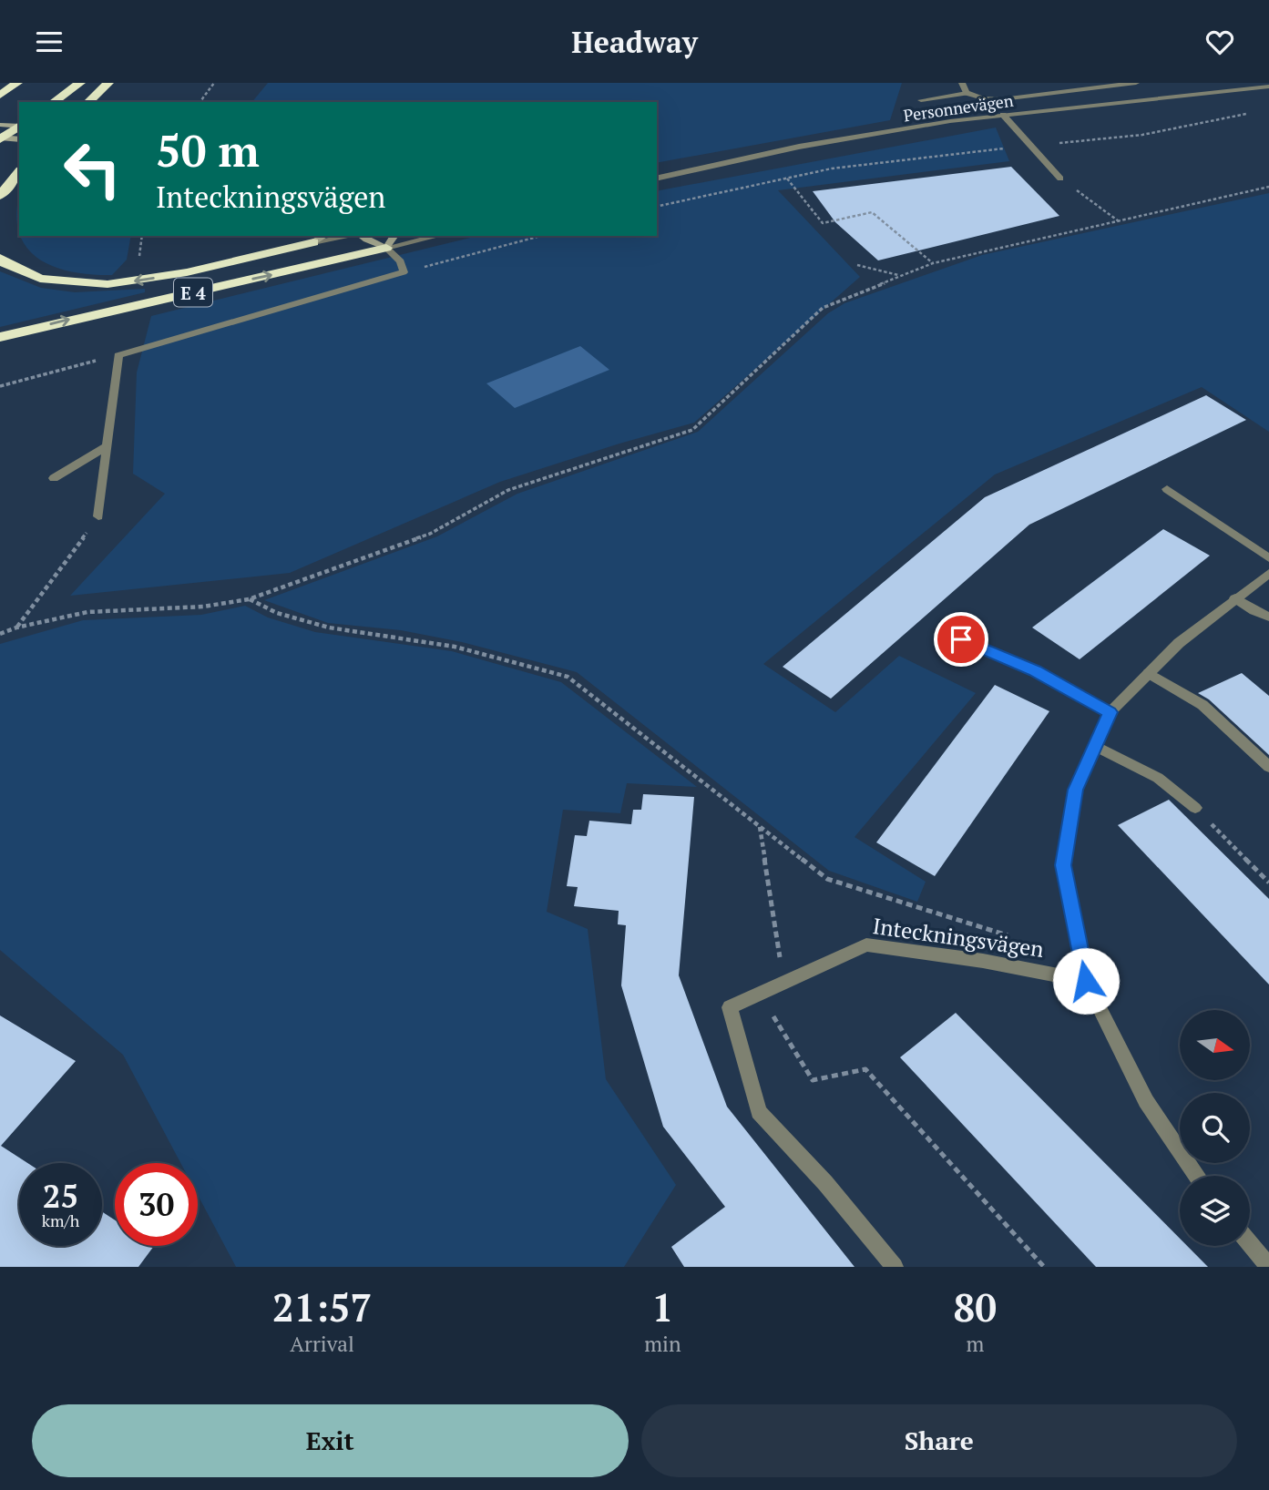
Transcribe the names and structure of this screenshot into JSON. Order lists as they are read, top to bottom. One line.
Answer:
{"streets":{"highway":["E 4"],"street":["Personnevägen","Inteckningsvägen"]},"north":"right","page":{"header":"Headway","turn":["50 m","Inteckningsvägen"],"speed":"25 km/h","limit":"30","eta":["21:57","Arrival","1","min","80","m"],"buttons":["Exit","Share"]}}
